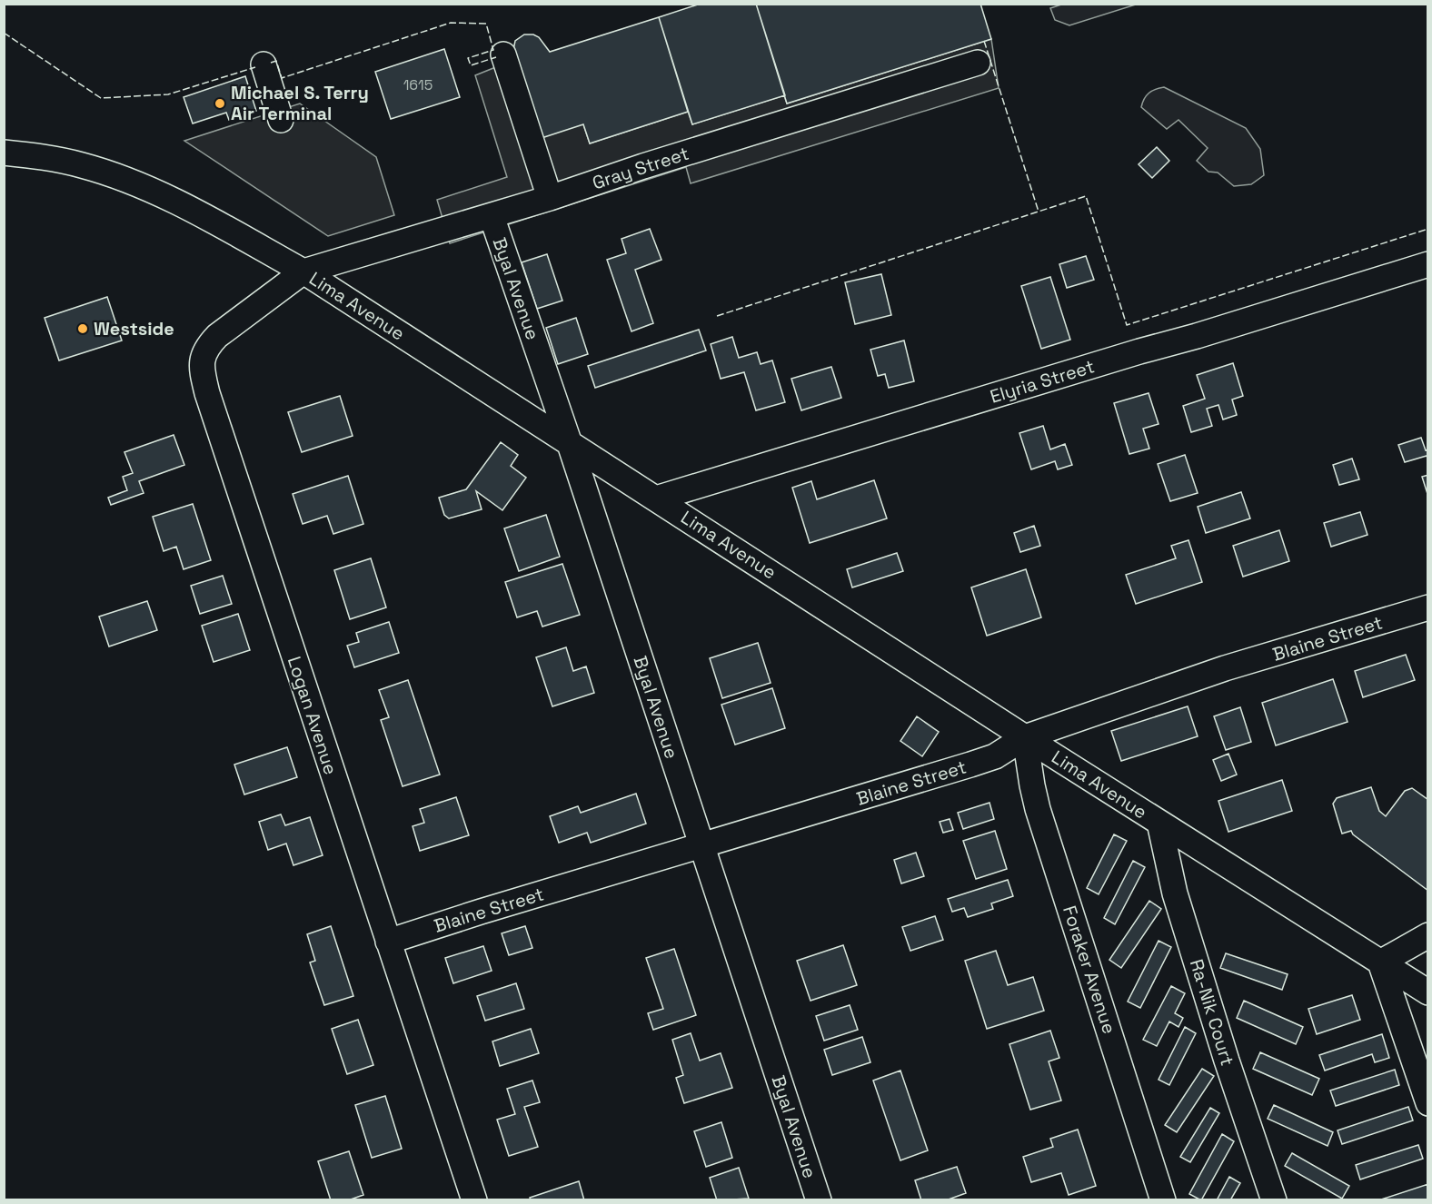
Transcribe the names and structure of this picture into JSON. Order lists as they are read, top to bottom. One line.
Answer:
{"streets":{"street":["Gray Street","Byal Avenue","Lima Avenue","Elyria Street","Blaine Street","Logan Avenue","Foraker Avenue","Ra-Nik Court"]},"crossings":[["Gray Street","Byal Avenue"],["Gray Street","Lima Avenue"],["Gray Street","Logan Avenue"],["Byal Avenue","Lima Avenue"],["Byal Avenue","Blaine Street"],["Lima Avenue","Elyria Street"],["Lima Avenue","Blaine Street"],["Lima Avenue","Logan Avenue"],["Lima Avenue","Foraker Avenue"],["Lima Avenue","Ra-Nik Court"],["Blaine Street","Logan Avenue"],["Blaine Street","Foraker Avenue"]],"places":["Michael S. Terry Air Terminal","Westside"],"house_numbers":["1615"]}
